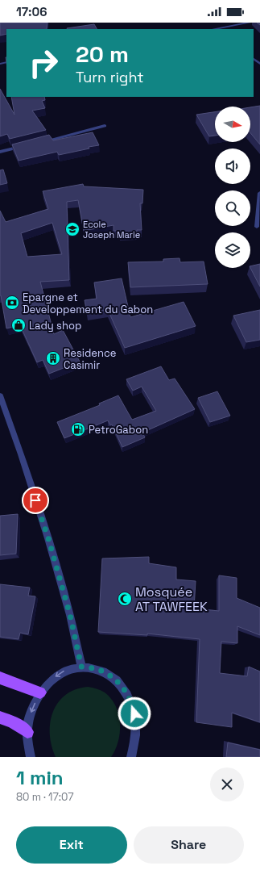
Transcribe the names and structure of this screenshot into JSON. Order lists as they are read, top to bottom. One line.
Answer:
{"places":{"school or university":["Ecole Joseph Marie"],"bank":["Epargne et Developpement du Gabon"],"shop":["Lady shop"],"building":["Residence Casimir"],"fuel station":["PetroGabon"],"mosque":["Mosquée AT TAWFEEK"]},"north":"right","page":{"status":"17:06","turn":["20 m","Turn right"],"heading":["1 min","80 m · 17:07"],"buttons":["Exit","Share"]}}
